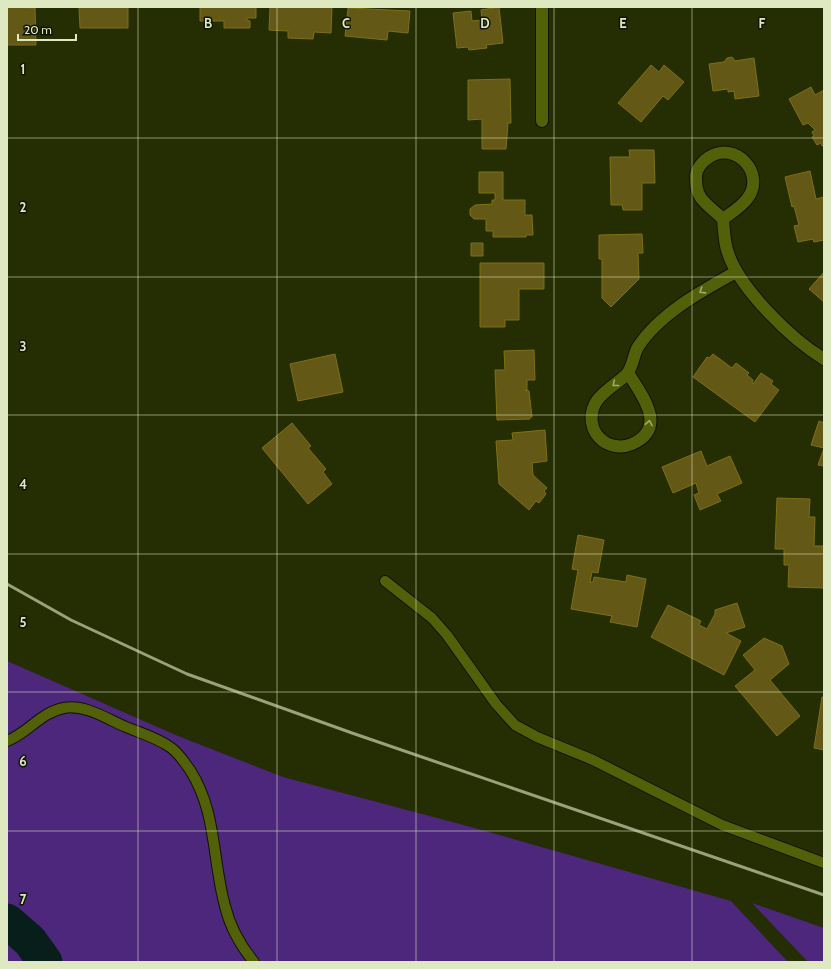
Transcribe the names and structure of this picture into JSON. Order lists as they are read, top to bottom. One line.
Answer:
{"scale_bar":"20 m","grid":{"columns":["B","C","D","E","F"],"rows":["1","2","3","4","5","6","7"]}}
